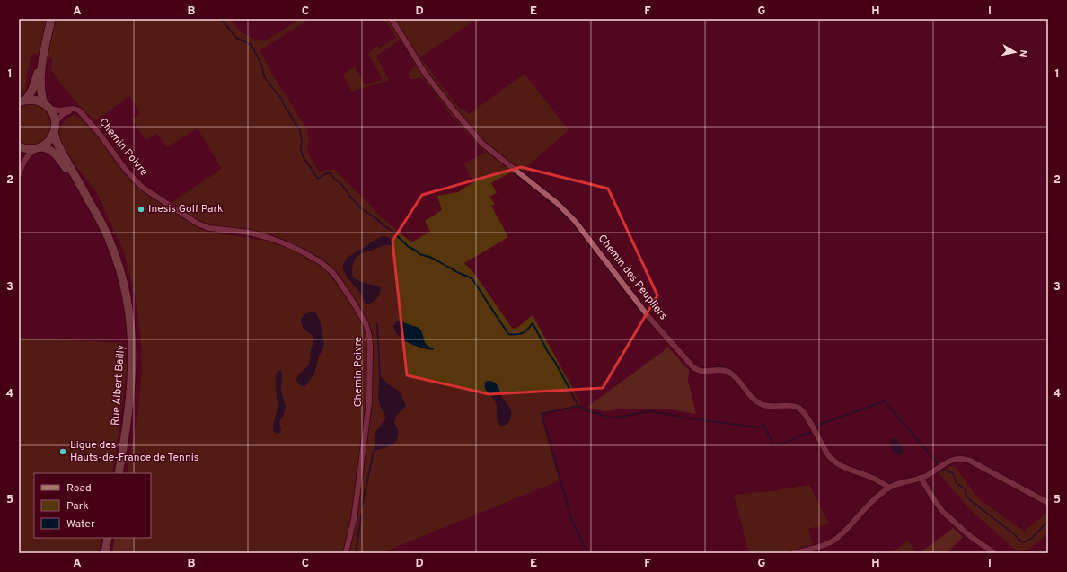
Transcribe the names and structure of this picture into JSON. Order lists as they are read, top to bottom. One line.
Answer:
{"streets":{"main road":["Rue Albert Bailly"],"street":["Chemin Poivre","Chemin des Peupliers"]},"places":["Inesis Golf Park","Ligue des Hauts-de-France de Tennis"],"legend":["Road","Park","Water"],"north":"right","grid":{"columns":["A","B","C","D","E","F","G","H","I"],"rows":["1","2","3","4","5"]}}
